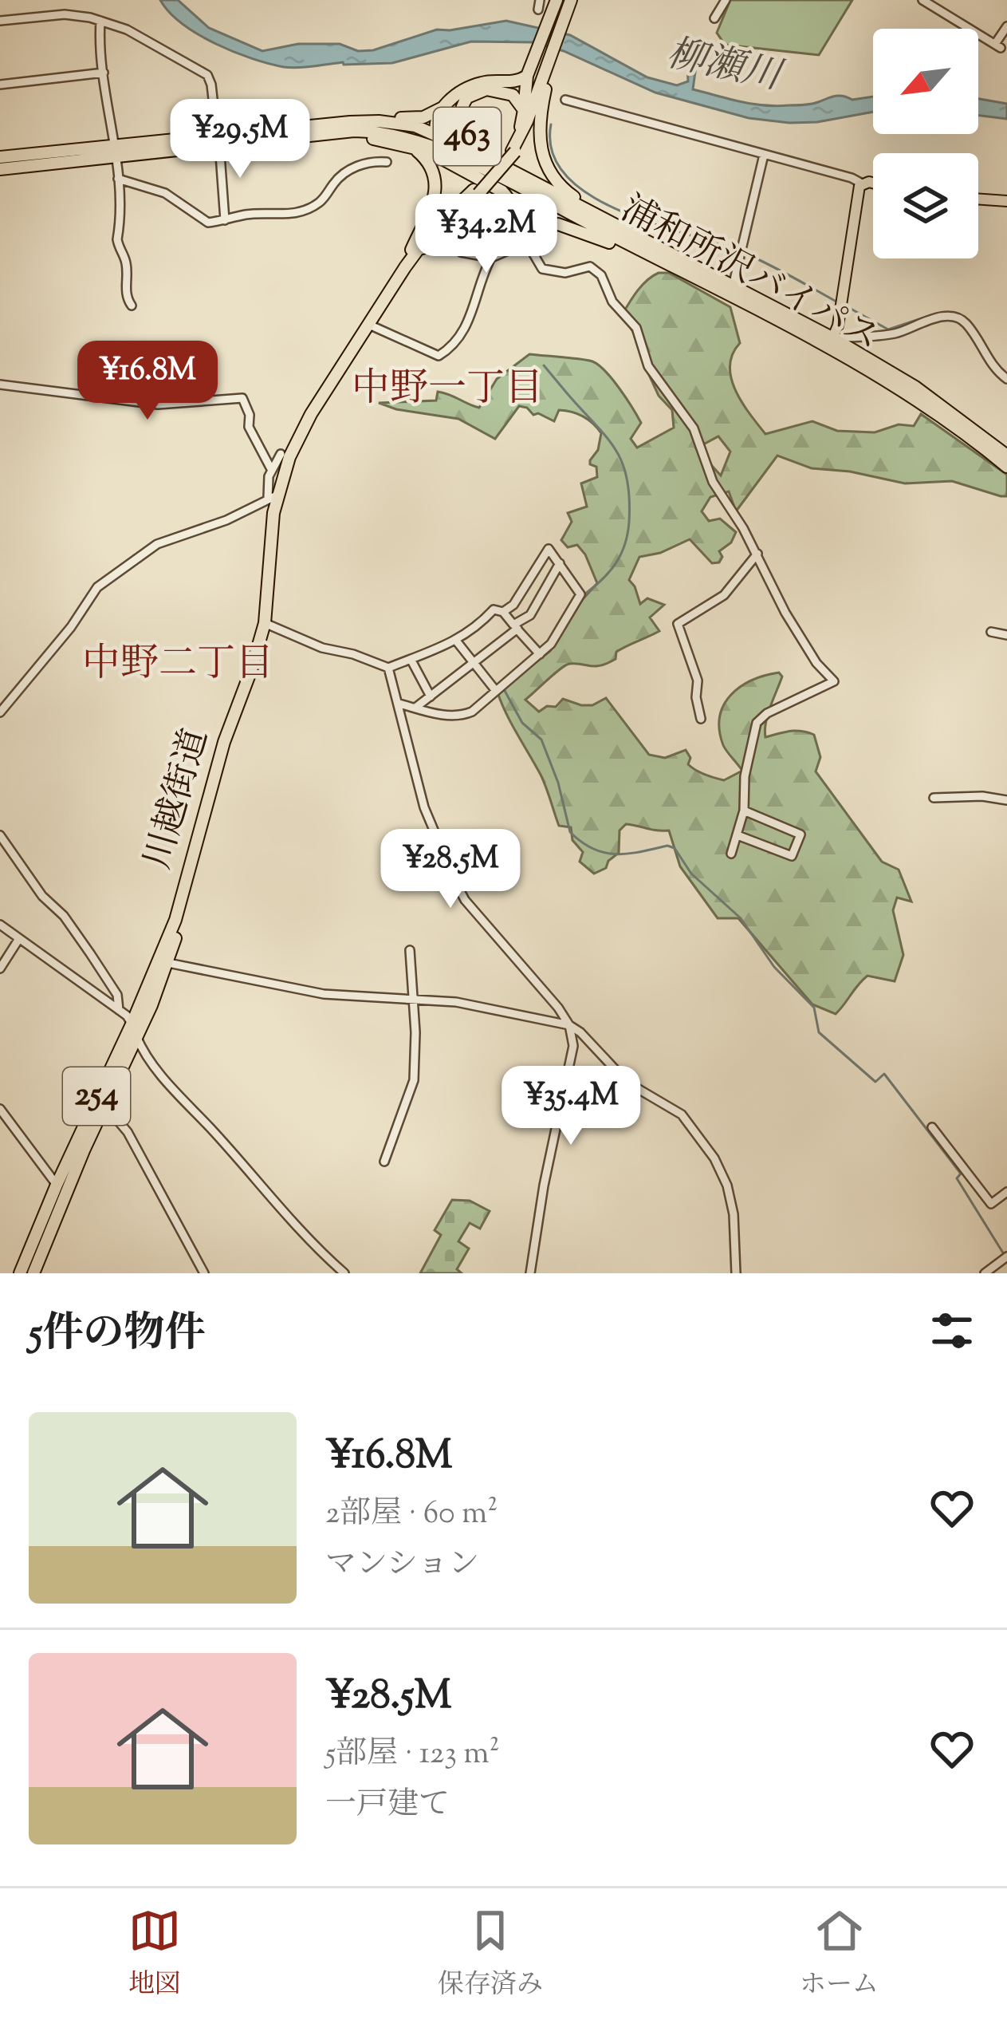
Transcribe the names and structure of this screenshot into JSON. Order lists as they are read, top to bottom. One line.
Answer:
{"streets":{"highway":["463","浦和所沢バイパス","川越街道","254"]},"crossings":[["463","川越街道"],["川越街道","254"]],"districts":["中野一丁目","中野二丁目"],"water":["柳瀬川"],"north":"bottom left","page":{"price":["¥29.5M","¥34.2M","¥16.8M","¥28.5M","¥35.4M"],"heading":"5件の物件","list":[{"name":"¥16.8M","note":"2部屋 · 60 m² · マンション"},{"name":"¥28.5M","note":"5部屋 · 123 m² · 一戸建て"}],"tabs":["地図","保存済み","ホーム"]}}
